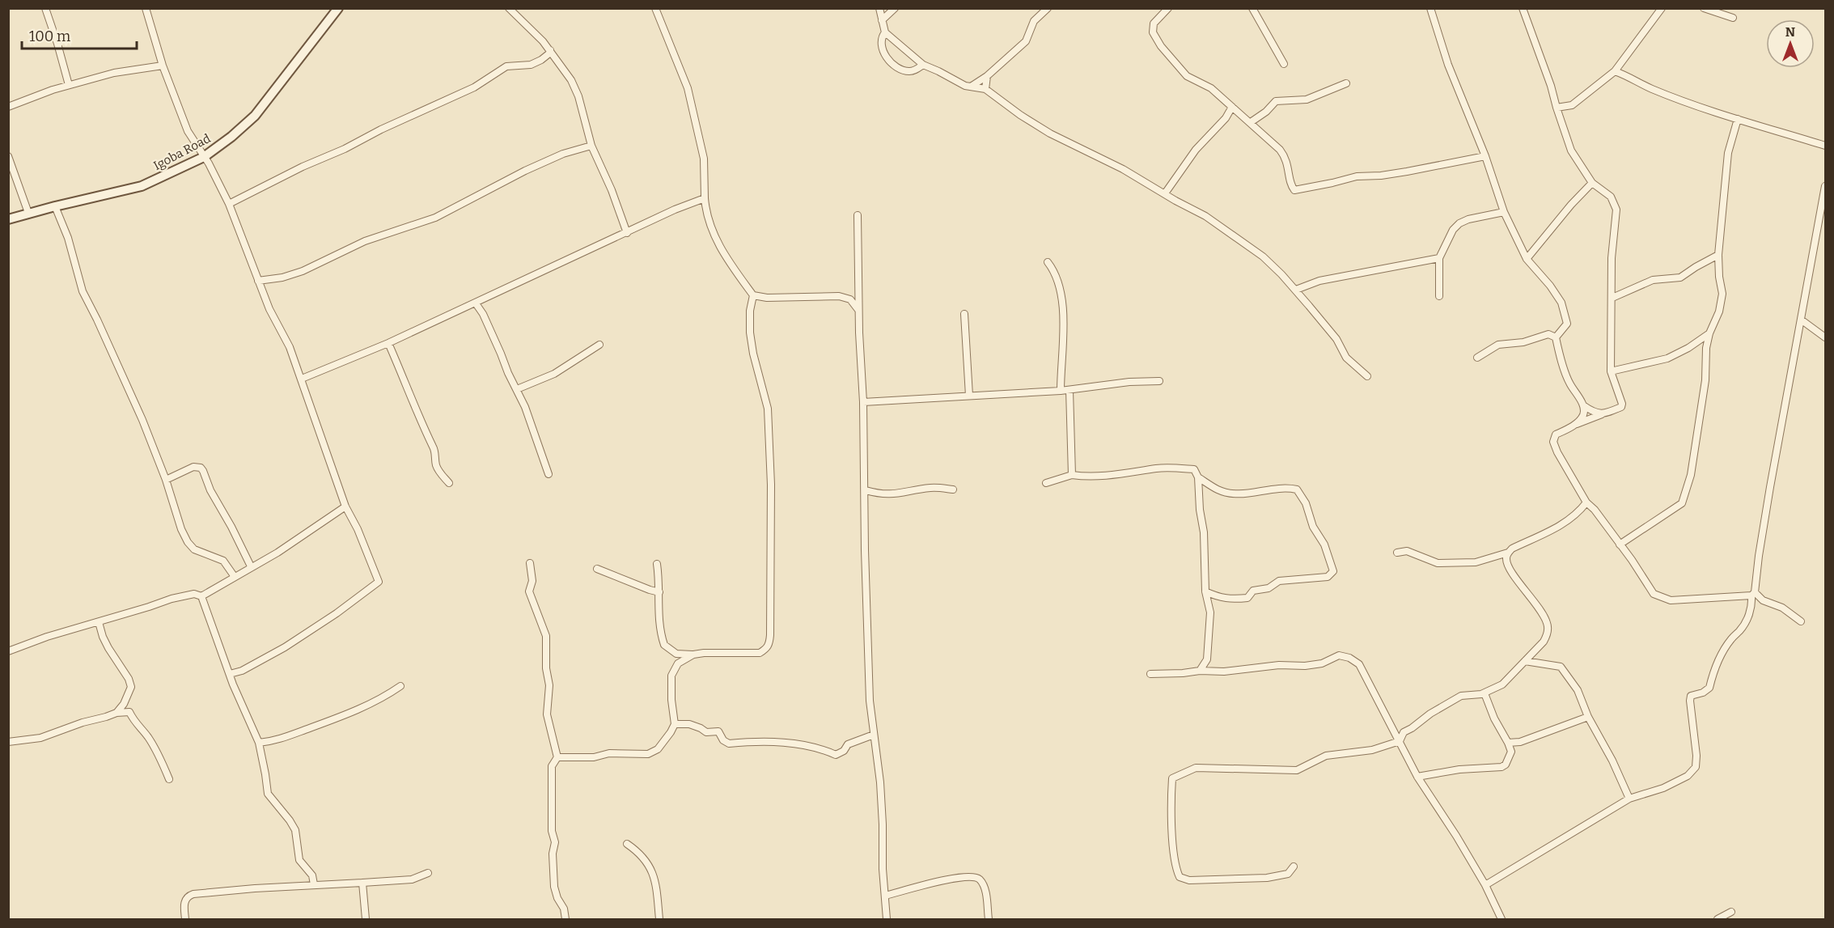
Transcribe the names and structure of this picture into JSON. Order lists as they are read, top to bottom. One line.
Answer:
{"streets":{"street":["Igoba Road"]},"scale_bar":"100 m","north":"top"}
